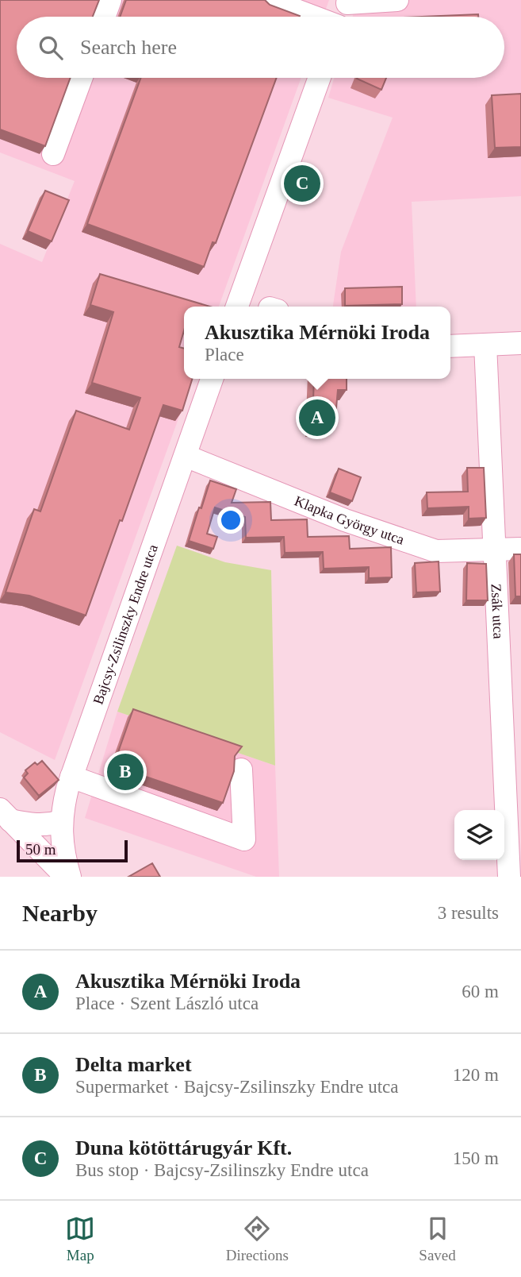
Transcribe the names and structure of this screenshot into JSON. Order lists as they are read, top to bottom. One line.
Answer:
{"streets":{"street":["Klapka György utca","Zsák utca","Bajcsy-Zsilinszky Endre utca"]},"crossings":[["Klapka György utca","Zsák utca"],["Klapka György utca","Bajcsy-Zsilinszky Endre utca"]],"scale_bar":"50 m","page":{"search":"Search here","pins":["C","A","B"],"popup":["Akusztika Mérnöki Iroda","Place"],"scale":"50 m","heading":["Nearby","3 results"],"list":[{"mark":"A","name":"Akusztika Mérnöki Iroda","note":"Place · Szent László utca","value":"60 m"},{"mark":"B","name":"Delta market","note":"Supermarket · Bajcsy-Zsilinszky Endre utca","value":"120 m"},{"mark":"C","name":"Duna kötöttárugyár Kft.","note":"Bus stop · Bajcsy-Zsilinszky Endre utca","value":"150 m"}],"nav":["Map","Directions","Saved"]}}
